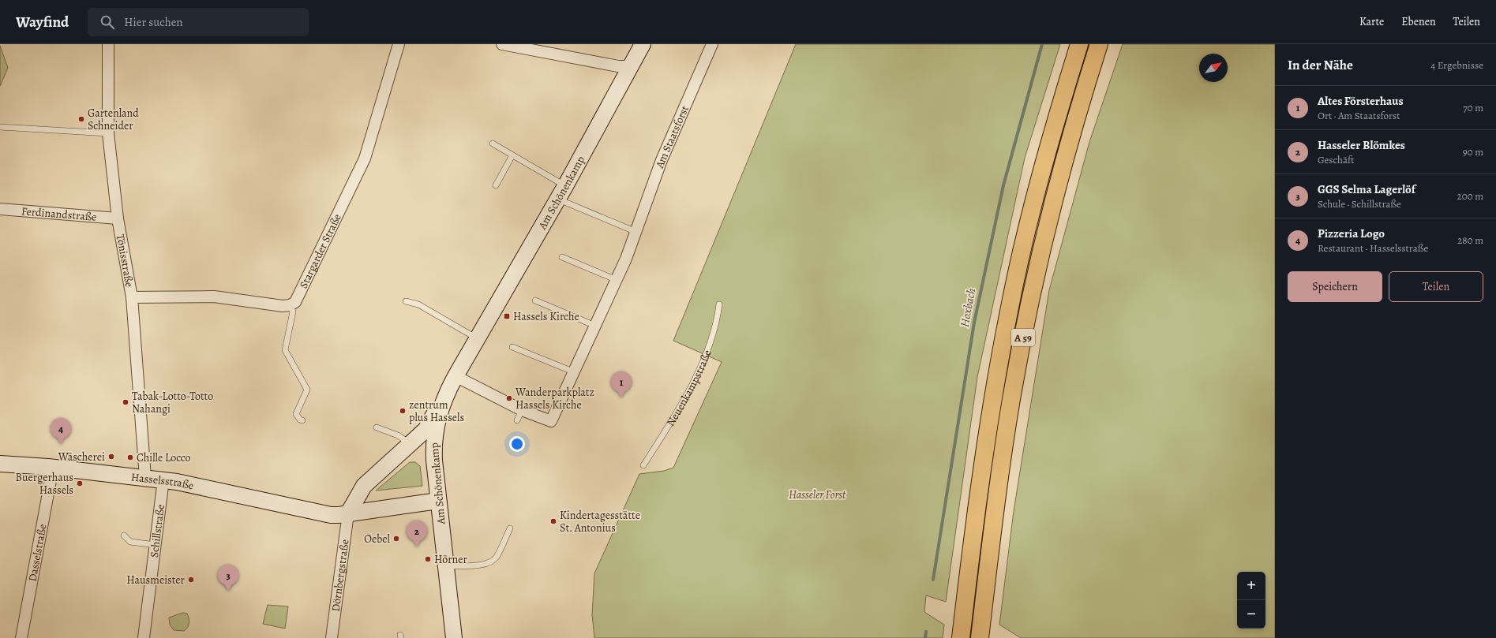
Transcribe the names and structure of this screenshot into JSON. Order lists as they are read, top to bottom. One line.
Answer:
{"streets":{"highway":["A 59"],"street":["Am Staatsforst","Am Schönenkamp","Ferdinandstraße","Stargarder Straße","Tönisstraße","Hasselsstraße","Schillstraße","Dasselstraße","Dörnbergstraße"],"lane":["Neuenkampstraße"]},"crossings":[["Am Schönenkamp","Hasselsstraße"],["Ferdinandstraße","Tönisstraße"],["Tönisstraße","Hasselsstraße"],["Hasselsstraße","Schillstraße"],["Hasselsstraße","Dasselstraße"],["Hasselsstraße","Dörnbergstraße"]],"water":["Hoxbach"],"parks":["Hasseler Forst"],"places":{"other":["Gartenland Schneider","Wanderparkplatz Hassels Kirche","Tabak-Lotto-Totto Nahangi","zentrum plus Hassels","Wäscherei","Chille Locco","Buergerhaus Hassels","Kindertagesstätte St. Antonius","Oebel","Hörner","Hausmeister"],"transit":["Hassels Kirche"]},"north":"top right","page":{"header":"Wayfind","search":"Hier suchen","nav":["Karte","Ebenen","Teilen"],"heading":["In der Nähe","4 Ergebnisse"],"list":[{"mark":"1","name":"Altes Försterhaus","note":"Ort · Am Staatsforst","value":"70 m"},{"mark":"2","name":"Hasseler Blömkes","note":"Geschäft","value":"90 m"},{"mark":"3","name":"GGS Selma Lagerlöf","note":"Schule · Schillstraße","value":"200 m"},{"mark":"4","name":"Pizzeria Logo","note":"Restaurant · Hasselsstraße","value":"280 m"}],"buttons":["Speichern","Teilen"],"pins":["1","4","2","3"],"map_buttons":["+","−"]}}
